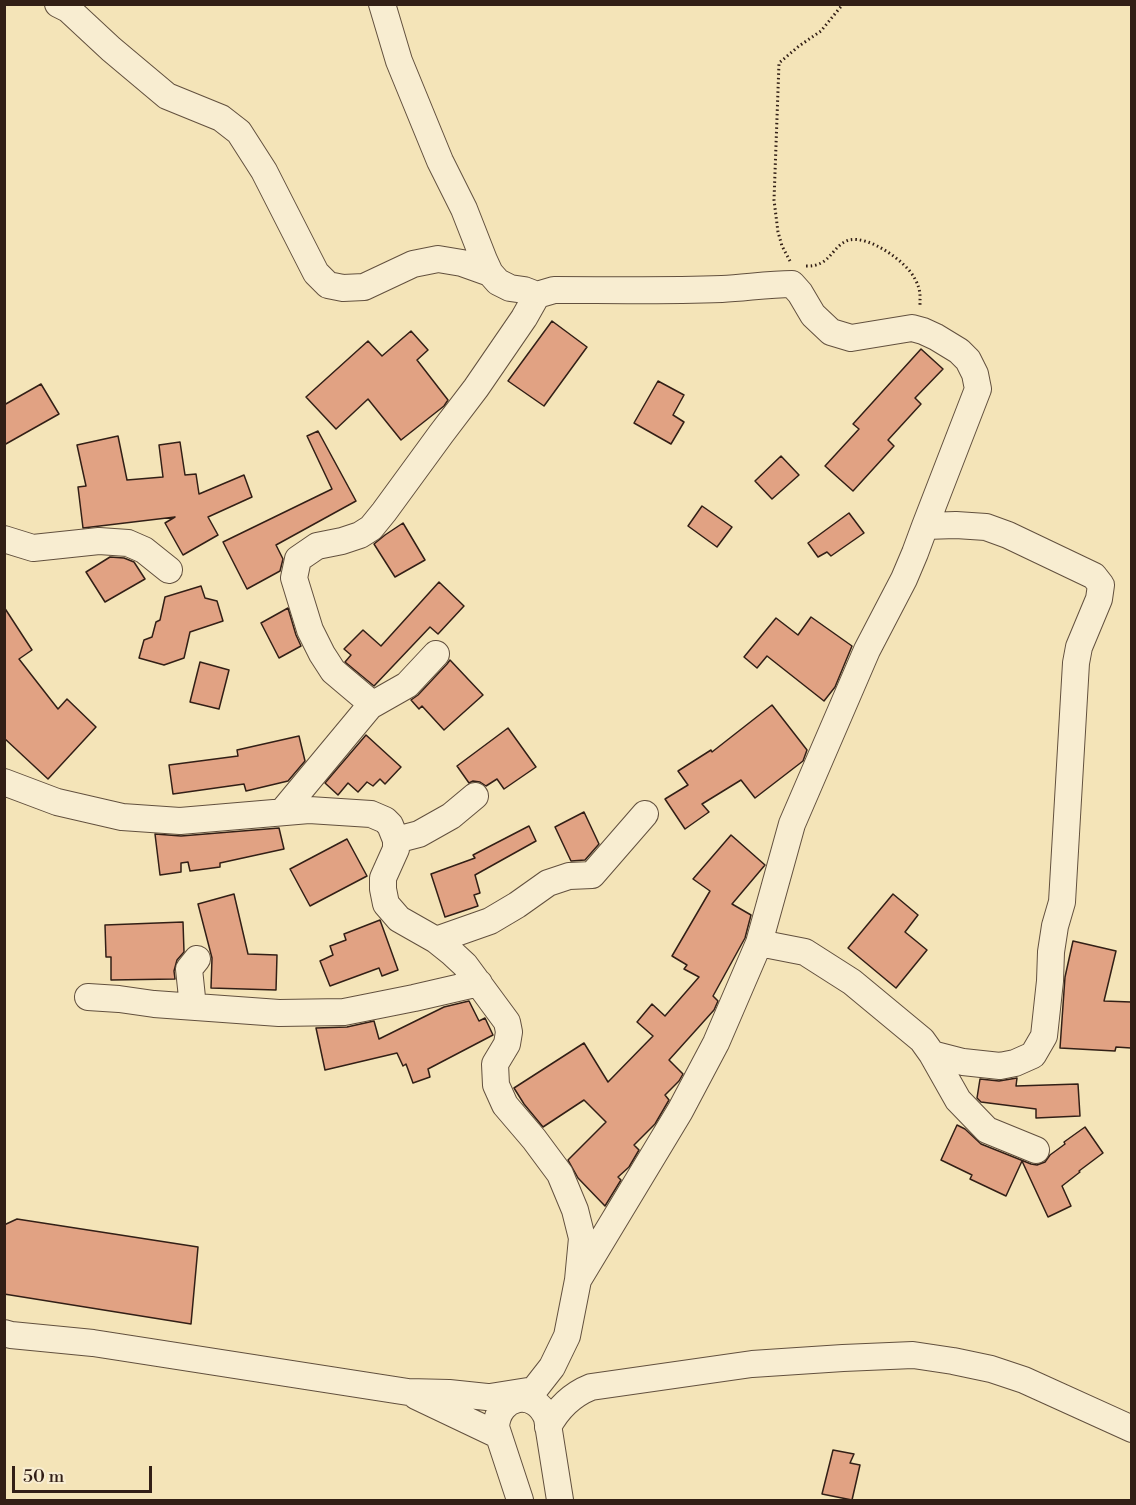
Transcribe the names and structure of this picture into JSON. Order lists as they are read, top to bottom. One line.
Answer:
{"scale_bar":"50 m"}
